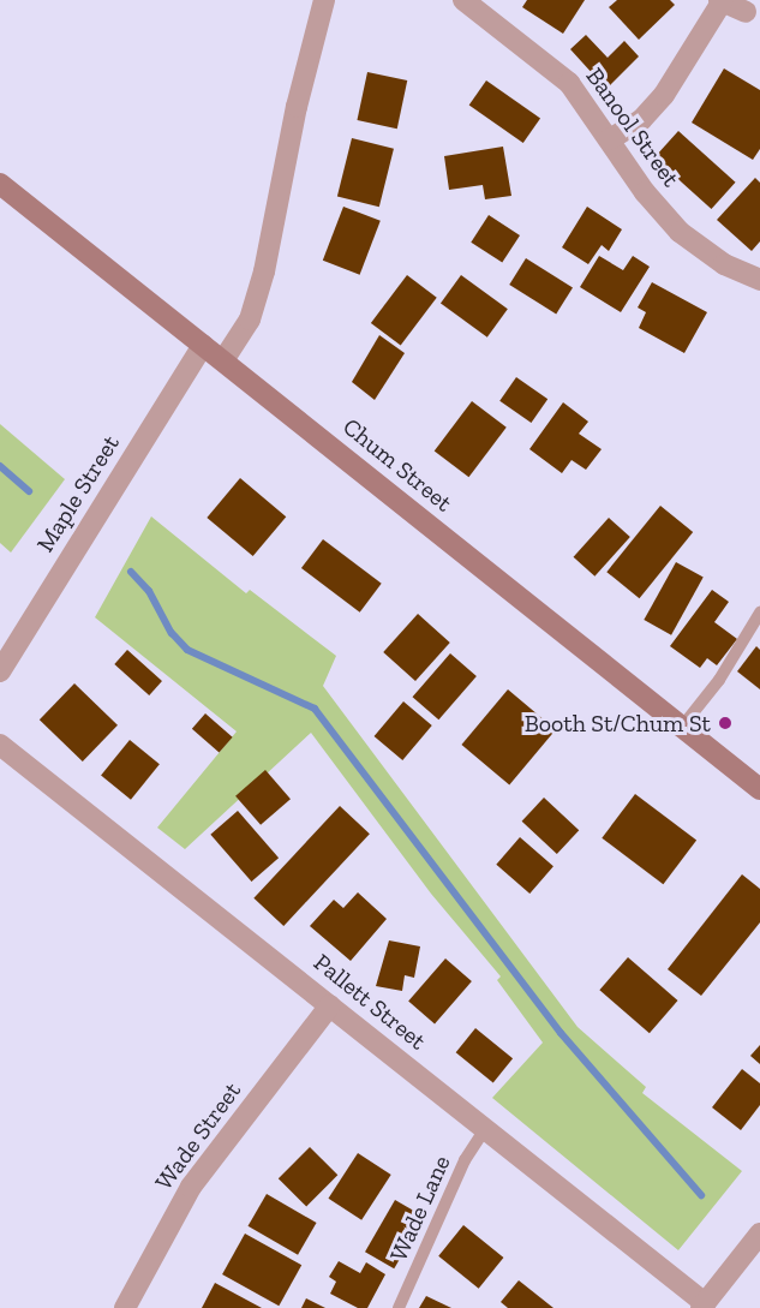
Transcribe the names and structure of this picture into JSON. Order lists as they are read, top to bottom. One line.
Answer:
{"streets":{"street":["Banool Street","Chum Street","Maple Street","Pallett Street","Wade Street"],"lane":["Wade Lane"]},"crossings":[["Chum Street","Maple Street"],["Pallett Street","Wade Street"],["Pallett Street","Wade Lane"]],"places":["Booth St/Chum St"]}
